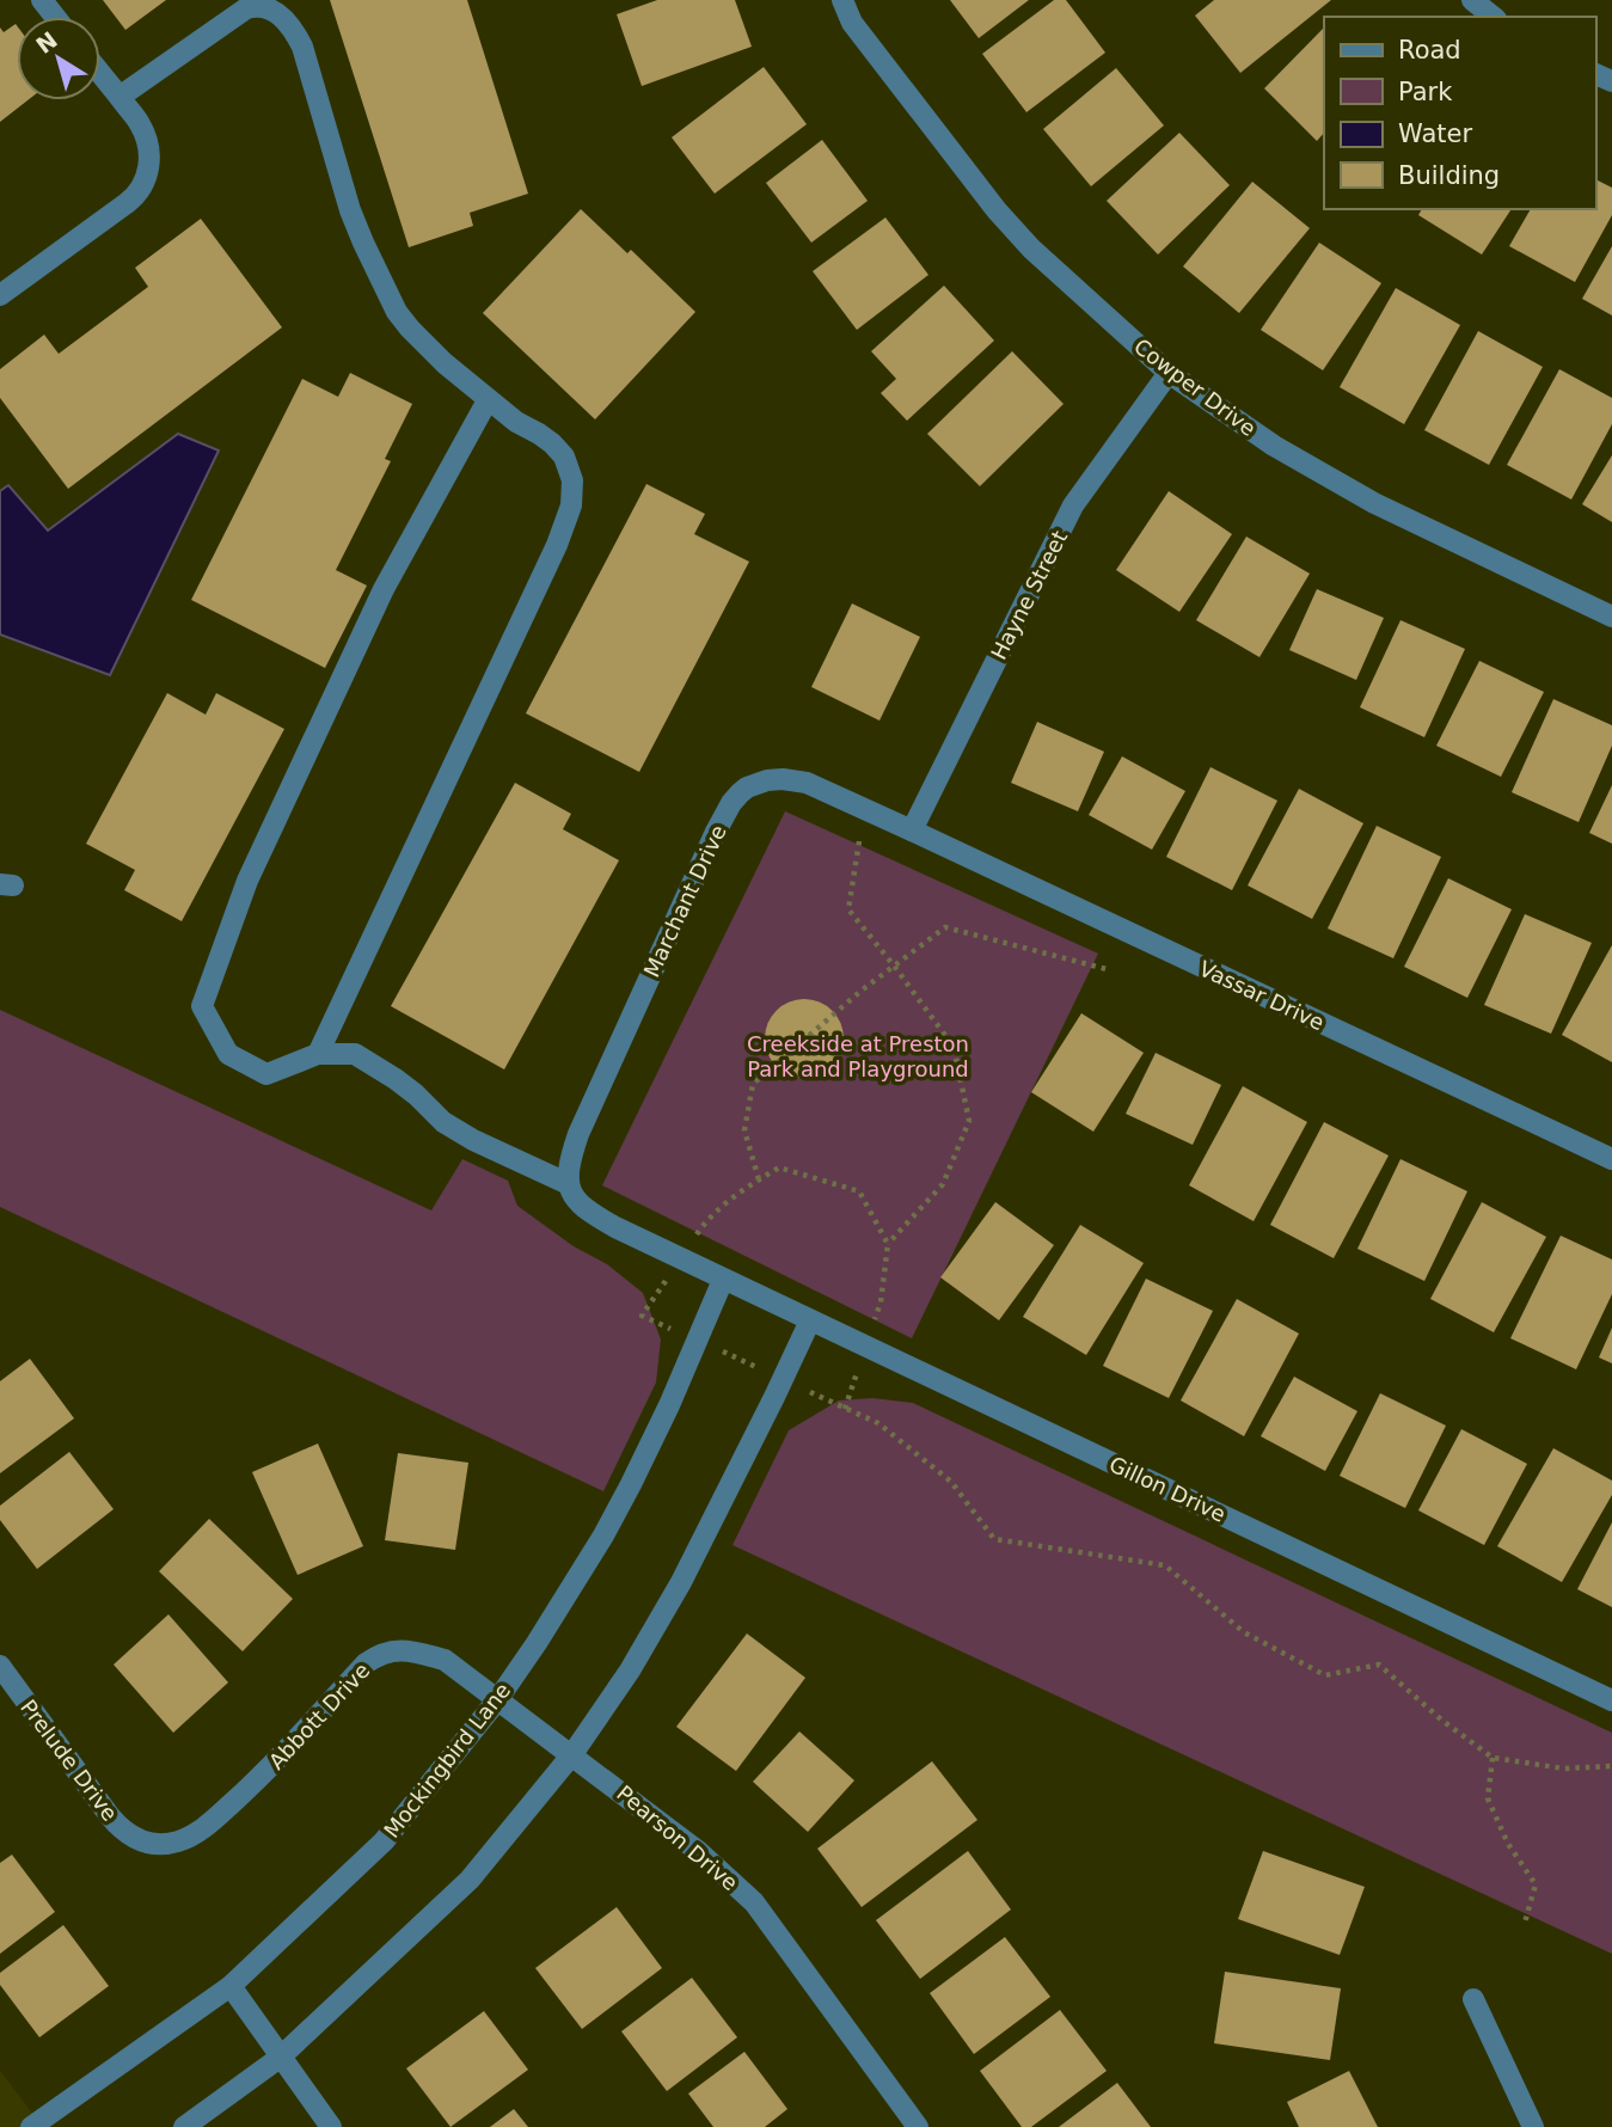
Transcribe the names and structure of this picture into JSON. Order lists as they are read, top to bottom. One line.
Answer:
{"streets":{"street":["Cowper Drive","Hayne Street","Marchant Drive","Vassar Drive","Gillon Drive","Abbott Drive","Prelude Drive","Mockingbird Lane","Pearson Drive"]},"crossings":[["Cowper Drive","Hayne Street"],["Hayne Street","Marchant Drive"],["Hayne Street","Vassar Drive"],["Marchant Drive","Vassar Drive"],["Gillon Drive","Mockingbird Lane"],["Abbott Drive","Prelude Drive"],["Abbott Drive","Mockingbird Lane"],["Abbott Drive","Pearson Drive"],["Mockingbird Lane","Pearson Drive"]],"parks":["Creekside at Preston Park and Playground"],"legend":["Road","Park","Water","Building"],"north":"top left"}
